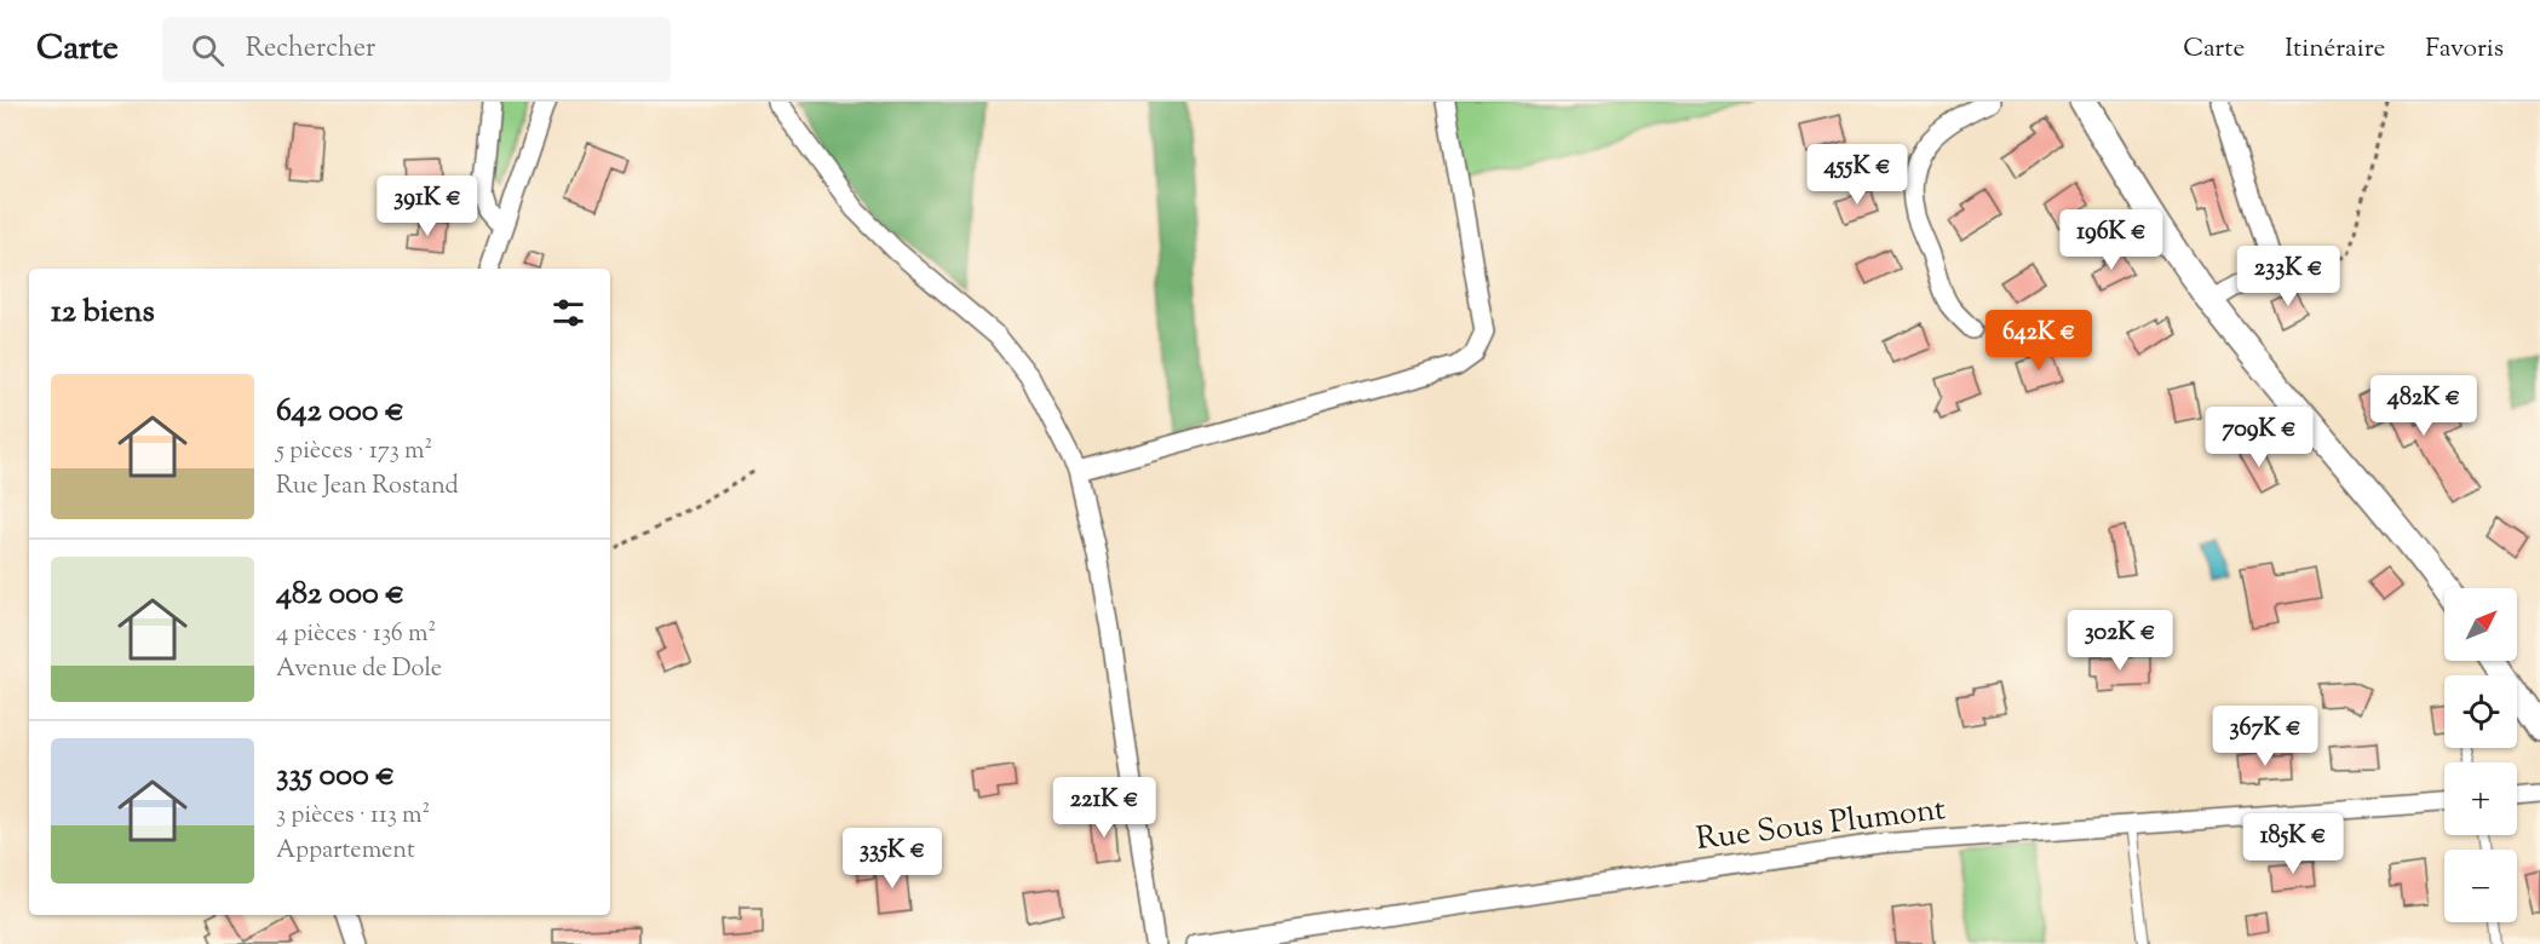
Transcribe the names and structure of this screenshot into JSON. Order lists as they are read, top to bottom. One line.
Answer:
{"streets":{"street":["Rue Sous Plumont"]},"north":"top right","page":{"header":"Carte","search":"Rechercher","nav":["Carte","Itinéraire","Favoris"],"price":["455K €","391K €","196K €","233K €","642K €","482K €","709K €","302K €","367K €","221K €","185K €","335K €"],"heading":"12 biens","list":[{"name":"642 000 €","note":"5 pièces · 173 m² · Rue Jean Rostand"},{"name":"482 000 €","note":"4 pièces · 136 m² · Avenue de Dole"},{"name":"335 000 €","note":"3 pièces · 113 m² · Appartement"}],"map_buttons":["+","−"]}}
